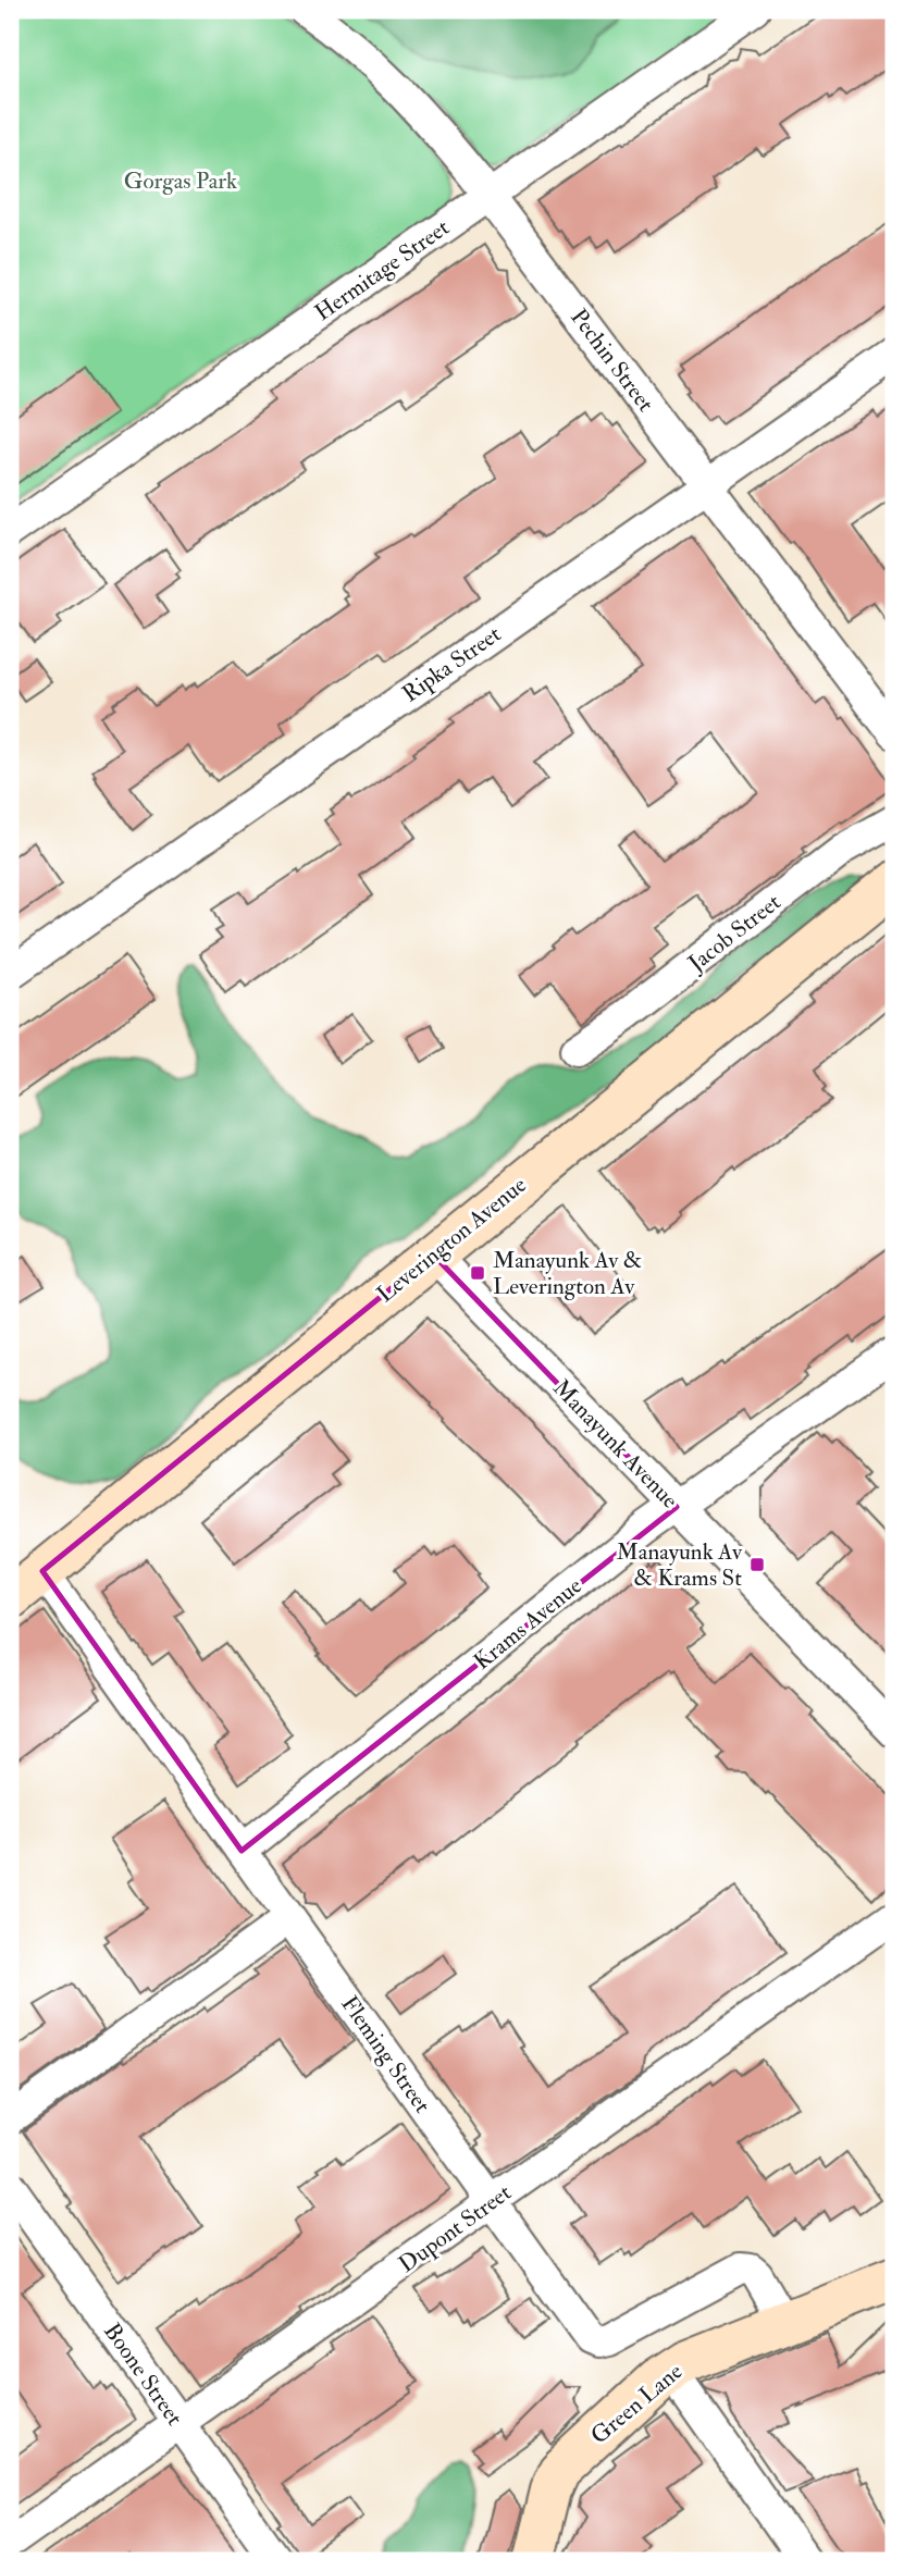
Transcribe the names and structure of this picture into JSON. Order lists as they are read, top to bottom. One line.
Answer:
{"streets":{"street":["Hermitage Street","Pechin Street","Ripka Street","Jacob Street","Leverington Avenue","Manayunk Avenue","Krams Avenue","Fleming Street","Dupont Street","Boone Street","Green Lane"]},"crossings":[["Hermitage Street","Pechin Street"],["Pechin Street","Ripka Street"],["Leverington Avenue","Manayunk Avenue"],["Leverington Avenue","Fleming Street"],["Manayunk Avenue","Krams Avenue"],["Krams Avenue","Fleming Street"],["Fleming Street","Dupont Street"],["Fleming Street","Green Lane"],["Dupont Street","Boone Street"]],"parks":["Gorgas Park"],"places":{"transit":["Manayunk Av & Leverington Av","Manayunk Av & Krams St"]}}
